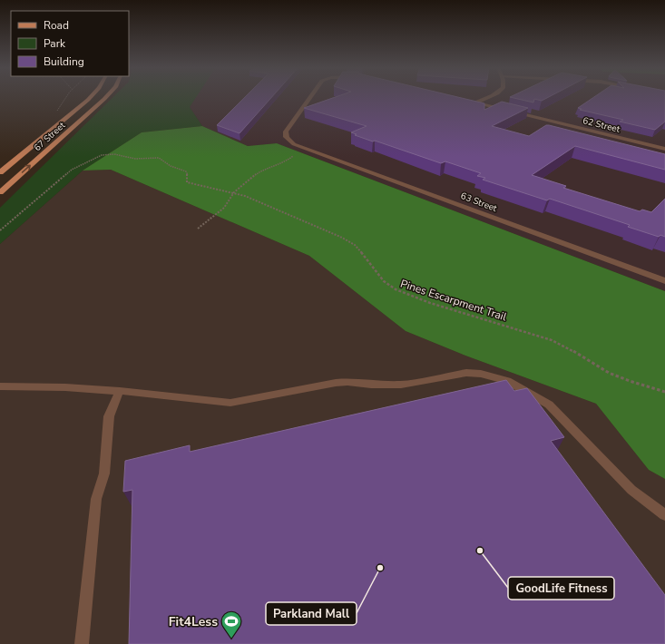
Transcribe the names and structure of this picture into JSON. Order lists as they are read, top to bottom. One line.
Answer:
{"streets":{"main road":["67 Street"],"street":["62 Street","63 Street"],"path":["Pines Escarpment Trail"]},"places":{"other":["GoodLife Fitness","Parkland Mall"],"sports":["Fit4Less"]},"legend":["Road","Park","Building"]}
